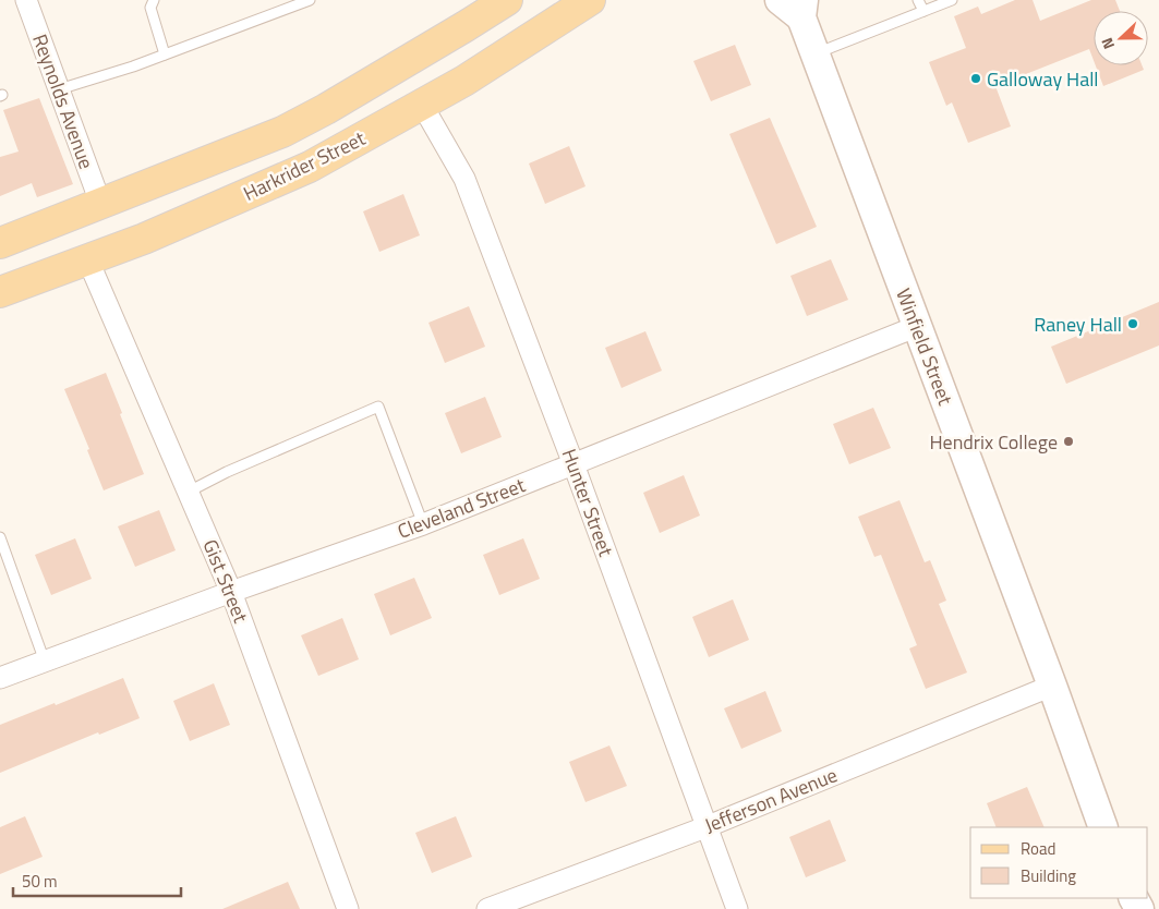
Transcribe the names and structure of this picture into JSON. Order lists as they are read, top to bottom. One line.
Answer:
{"streets":{"main road":["Harkrider Street"],"street":["Reynolds Avenue","Winfield Street","Hunter Street","Cleveland Street","Gist Street","Jefferson Avenue"]},"crossings":[["Reynolds Avenue","Harkrider Street"],["Harkrider Street","Hunter Street"],["Harkrider Street","Gist Street"],["Winfield Street","Cleveland Street"],["Winfield Street","Jefferson Avenue"],["Hunter Street","Cleveland Street"],["Hunter Street","Jefferson Avenue"],["Cleveland Street","Gist Street"]],"places":["Galloway Hall","Raney Hall","Hendrix College"],"legend":["Road","Building"],"scale_bar":"50 m","north":"left"}
